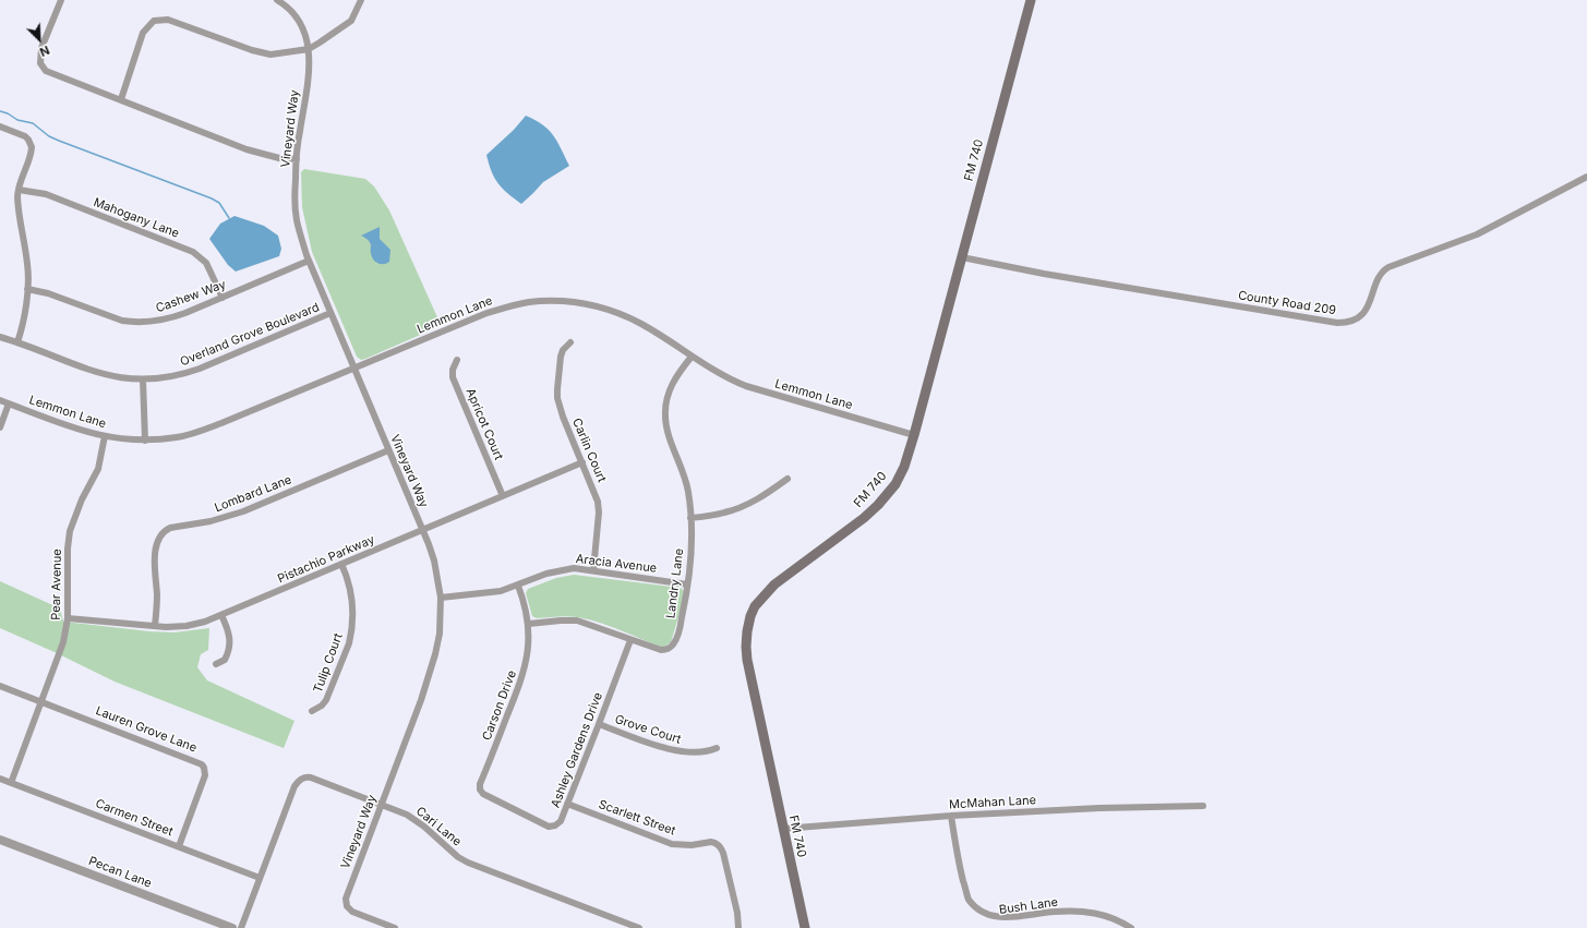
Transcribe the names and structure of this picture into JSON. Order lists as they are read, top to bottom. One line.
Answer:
{"streets":{"main road":["FM 740"],"street":["Vineyard Way","Mahogany Lane","Cashew Way","County Road 209","Lemmon Lane","Overland Grove Boulevard","Apricot Court","Carlin Court","Lombard Lane","Pistachio Parkway","Aracia Avenue","Landry Lane","Pear Avenue","Tulip Court","Carson Drive","Lauren Grove Lane","Grove Court","Ashley Gardens Drive","McMahan Lane","Carmen Street","Scarlett Street","Cari Lane","Pecan Lane","Bush Lane"]},"crossings":[["Vineyard Way","Cashew Way"],["Vineyard Way","Lemmon Lane"],["Vineyard Way","Overland Grove Boulevard"],["Vineyard Way","Lombard Lane"],["Vineyard Way","Pistachio Parkway"],["Vineyard Way","Aracia Avenue"],["Vineyard Way","Cari Lane"],["FM 740","County Road 209"],["FM 740","Lemmon Lane"],["FM 740","McMahan Lane"],["Mahogany Lane","Cashew Way"],["Lemmon Lane","Landry Lane"],["Lemmon Lane","Pear Avenue"],["Apricot Court","Pistachio Parkway"],["Carlin Court","Pistachio Parkway"],["Carlin Court","Aracia Avenue"],["Lombard Lane","Pistachio Parkway"],["Pistachio Parkway","Pear Avenue"],["Pistachio Parkway","Tulip Court"],["Aracia Avenue","Landry Lane"],["Aracia Avenue","Carson Drive"],["Landry Lane","Carson Drive"],["Landry Lane","Ashley Gardens Drive"],["Pear Avenue","Lauren Grove Lane"],["Pear Avenue","Carmen Street"],["Carson Drive","Ashley Gardens Drive"],["Lauren Grove Lane","Carmen Street"],["Grove Court","Ashley Gardens Drive"],["Ashley Gardens Drive","Scarlett Street"],["McMahan Lane","Bush Lane"],["Carmen Street","Cari Lane"]],"north":"bottom right"}
